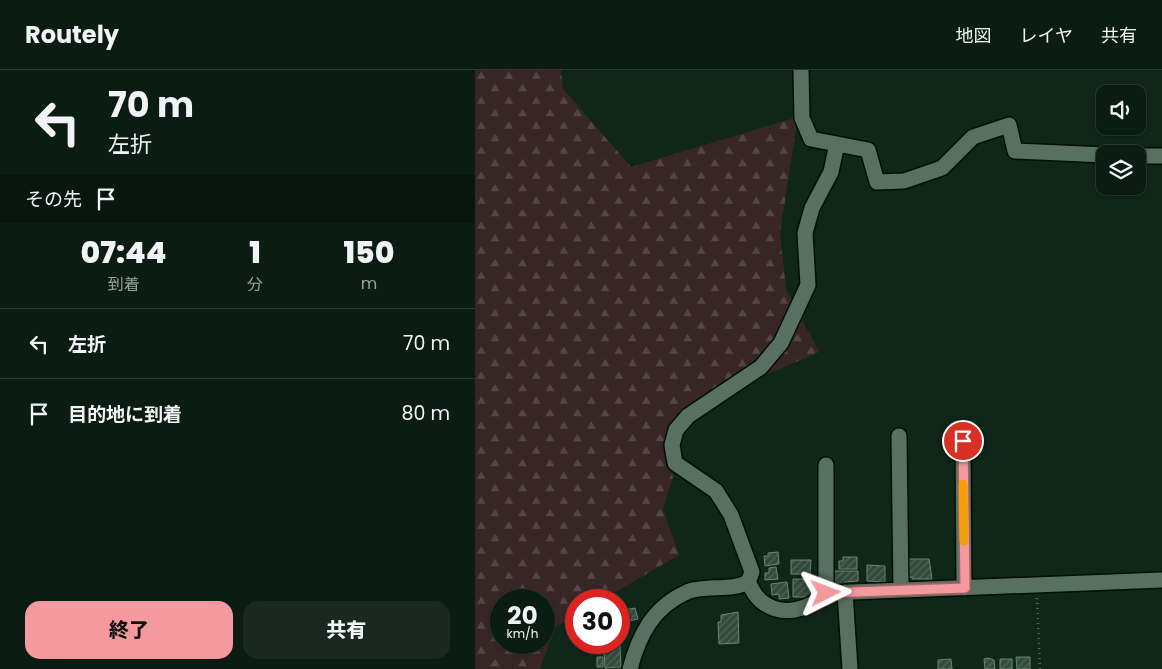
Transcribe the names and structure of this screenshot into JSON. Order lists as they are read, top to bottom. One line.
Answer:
{"page":{"header":"Routely","nav":["地図","レイヤ","共有"],"turn":["70 m","左折"],"then":"その先","eta":["07:44","到着","1","分","150","m"],"list":[{"name":"左折","value":"70 m"},{"name":"目的地に到着","value":"80 m"}],"speed":"20 km/h","limit":"30","buttons":["終了","共有"]}}
